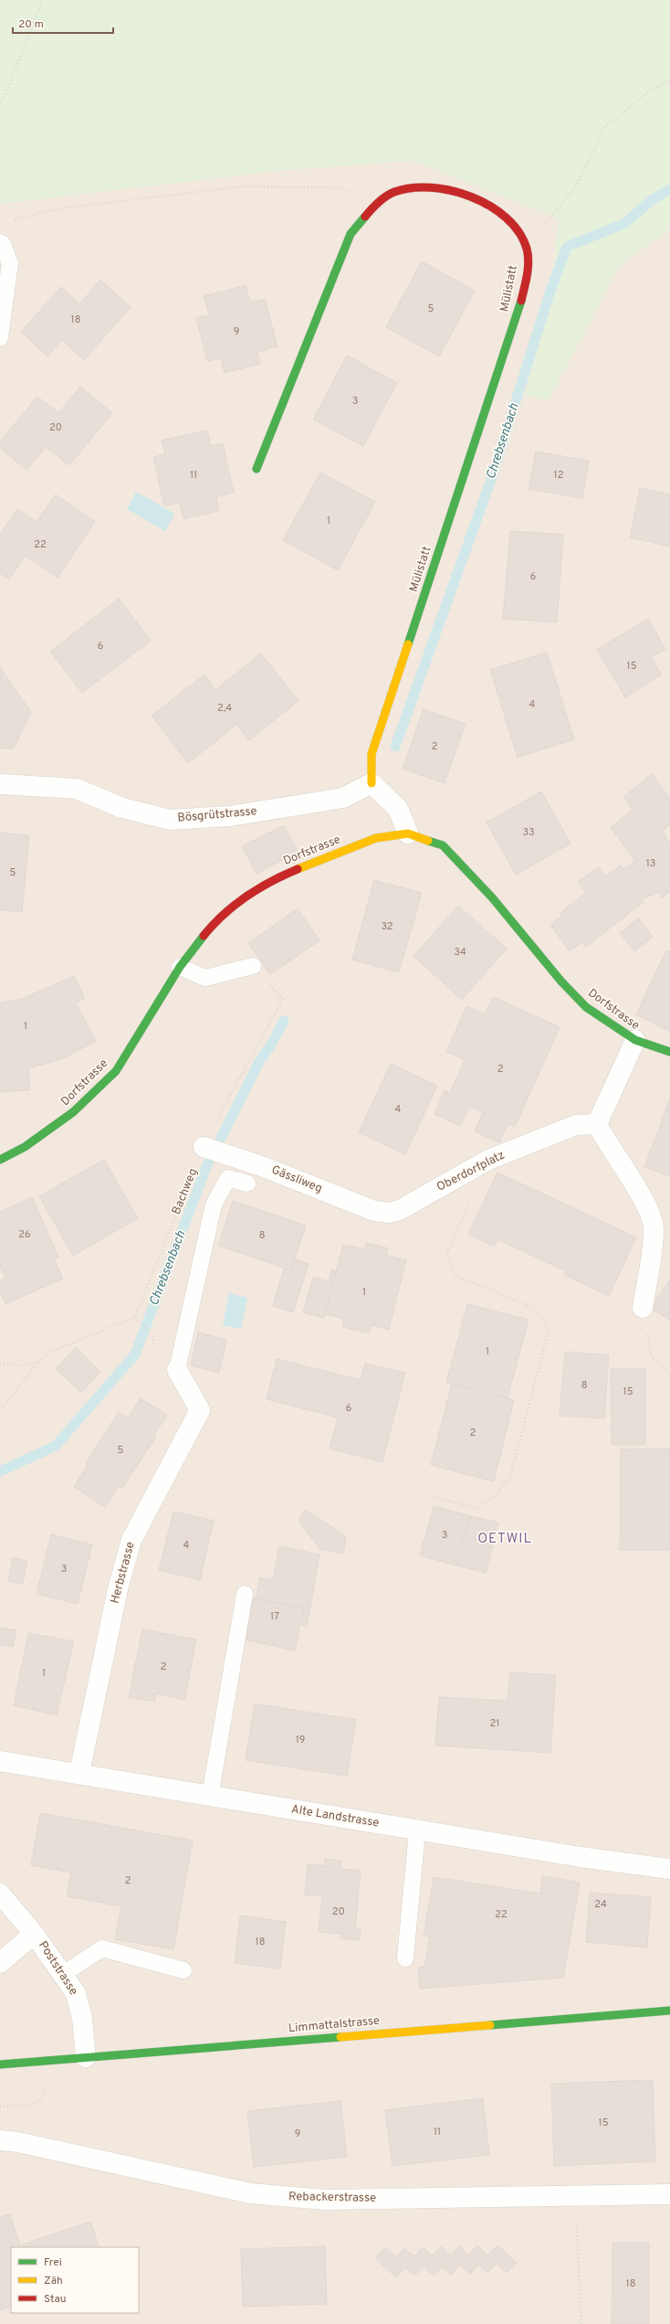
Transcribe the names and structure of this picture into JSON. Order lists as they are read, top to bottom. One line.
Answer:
{"streets":{"street":["Mülistatt","Bösgrütstrasse","Dorfstrasse","Oberdorfplatz","Gässliweg","Herbstrasse","Alte Landstrasse","Poststrasse","Limmattalstrasse","Rebackerstrasse"],"path":["Bachweg"]},"crossings":[["Mülistatt","Bösgrütstrasse"],["Oberdorfplatz","Gässliweg"],["Gässliweg","Bachweg"],["Herbstrasse","Alte Landstrasse"],["Poststrasse","Limmattalstrasse"]],"districts":["OETWIL"],"water":["Chrebsenbach"],"house_numbers":["5","18","9","3","20","11","12","1","22","6","6","15","4","2,4","2","33","13","5","32","34","1","2","4","26","8","1","1","8","15","6","2","5","3","4","3","17","2","1","21","19","2","24","20","22","18","15","11","9","18"],"legend":["Frei","Zäh","Stau"],"scale_bar":"20 m"}
